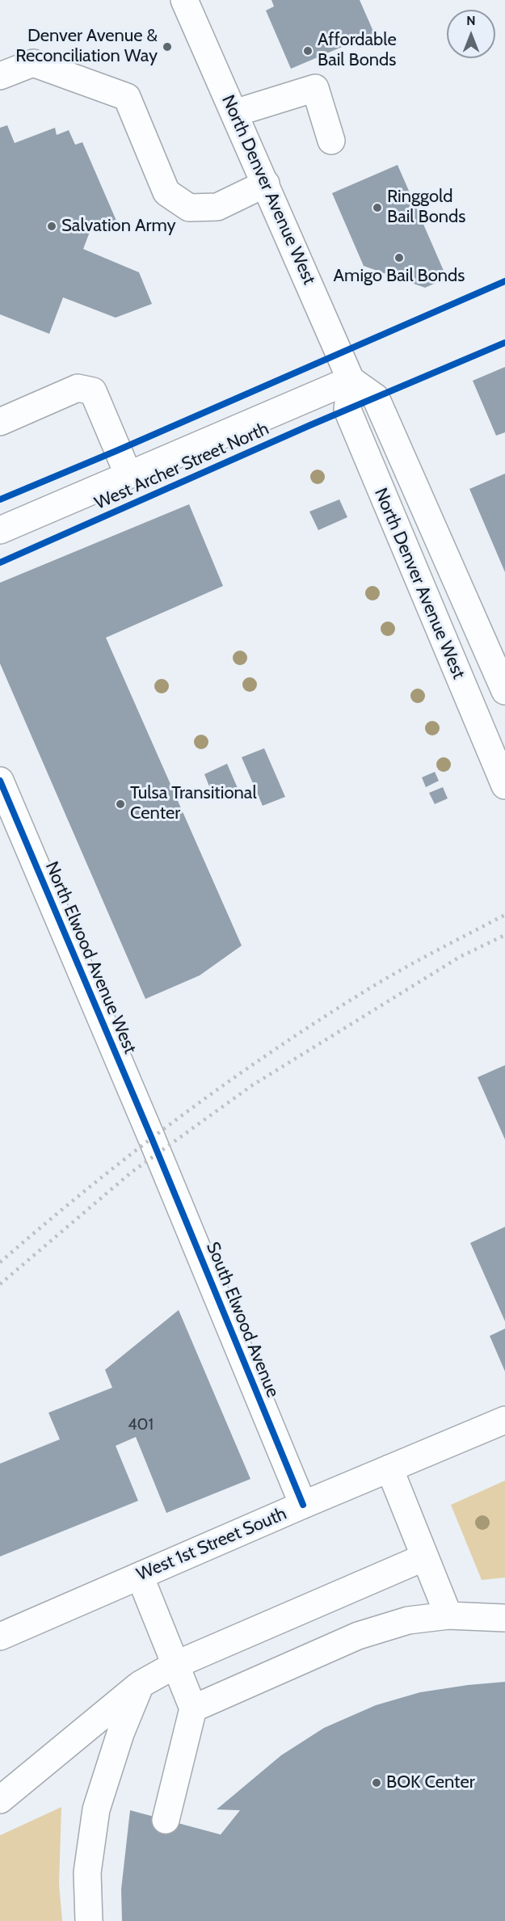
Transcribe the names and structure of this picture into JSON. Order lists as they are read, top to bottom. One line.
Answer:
{"streets":{"main road":["North Denver Avenue West","West Archer Street North","North Elwood Avenue West","South Elwood Avenue","West 1st Street South"]},"crossings":[["North Denver Avenue West","West Archer Street North"],["North Elwood Avenue West","South Elwood Avenue"],["South Elwood Avenue","West 1st Street South"]],"places":["Denver Avenue & Reconciliation Way","Affordable Bail Bonds","Ringgold Bail Bonds","Salvation Army","Amigo Bail Bonds","Tulsa Transitional Center","BOK Center"],"house_numbers":["401"],"north":"top"}
